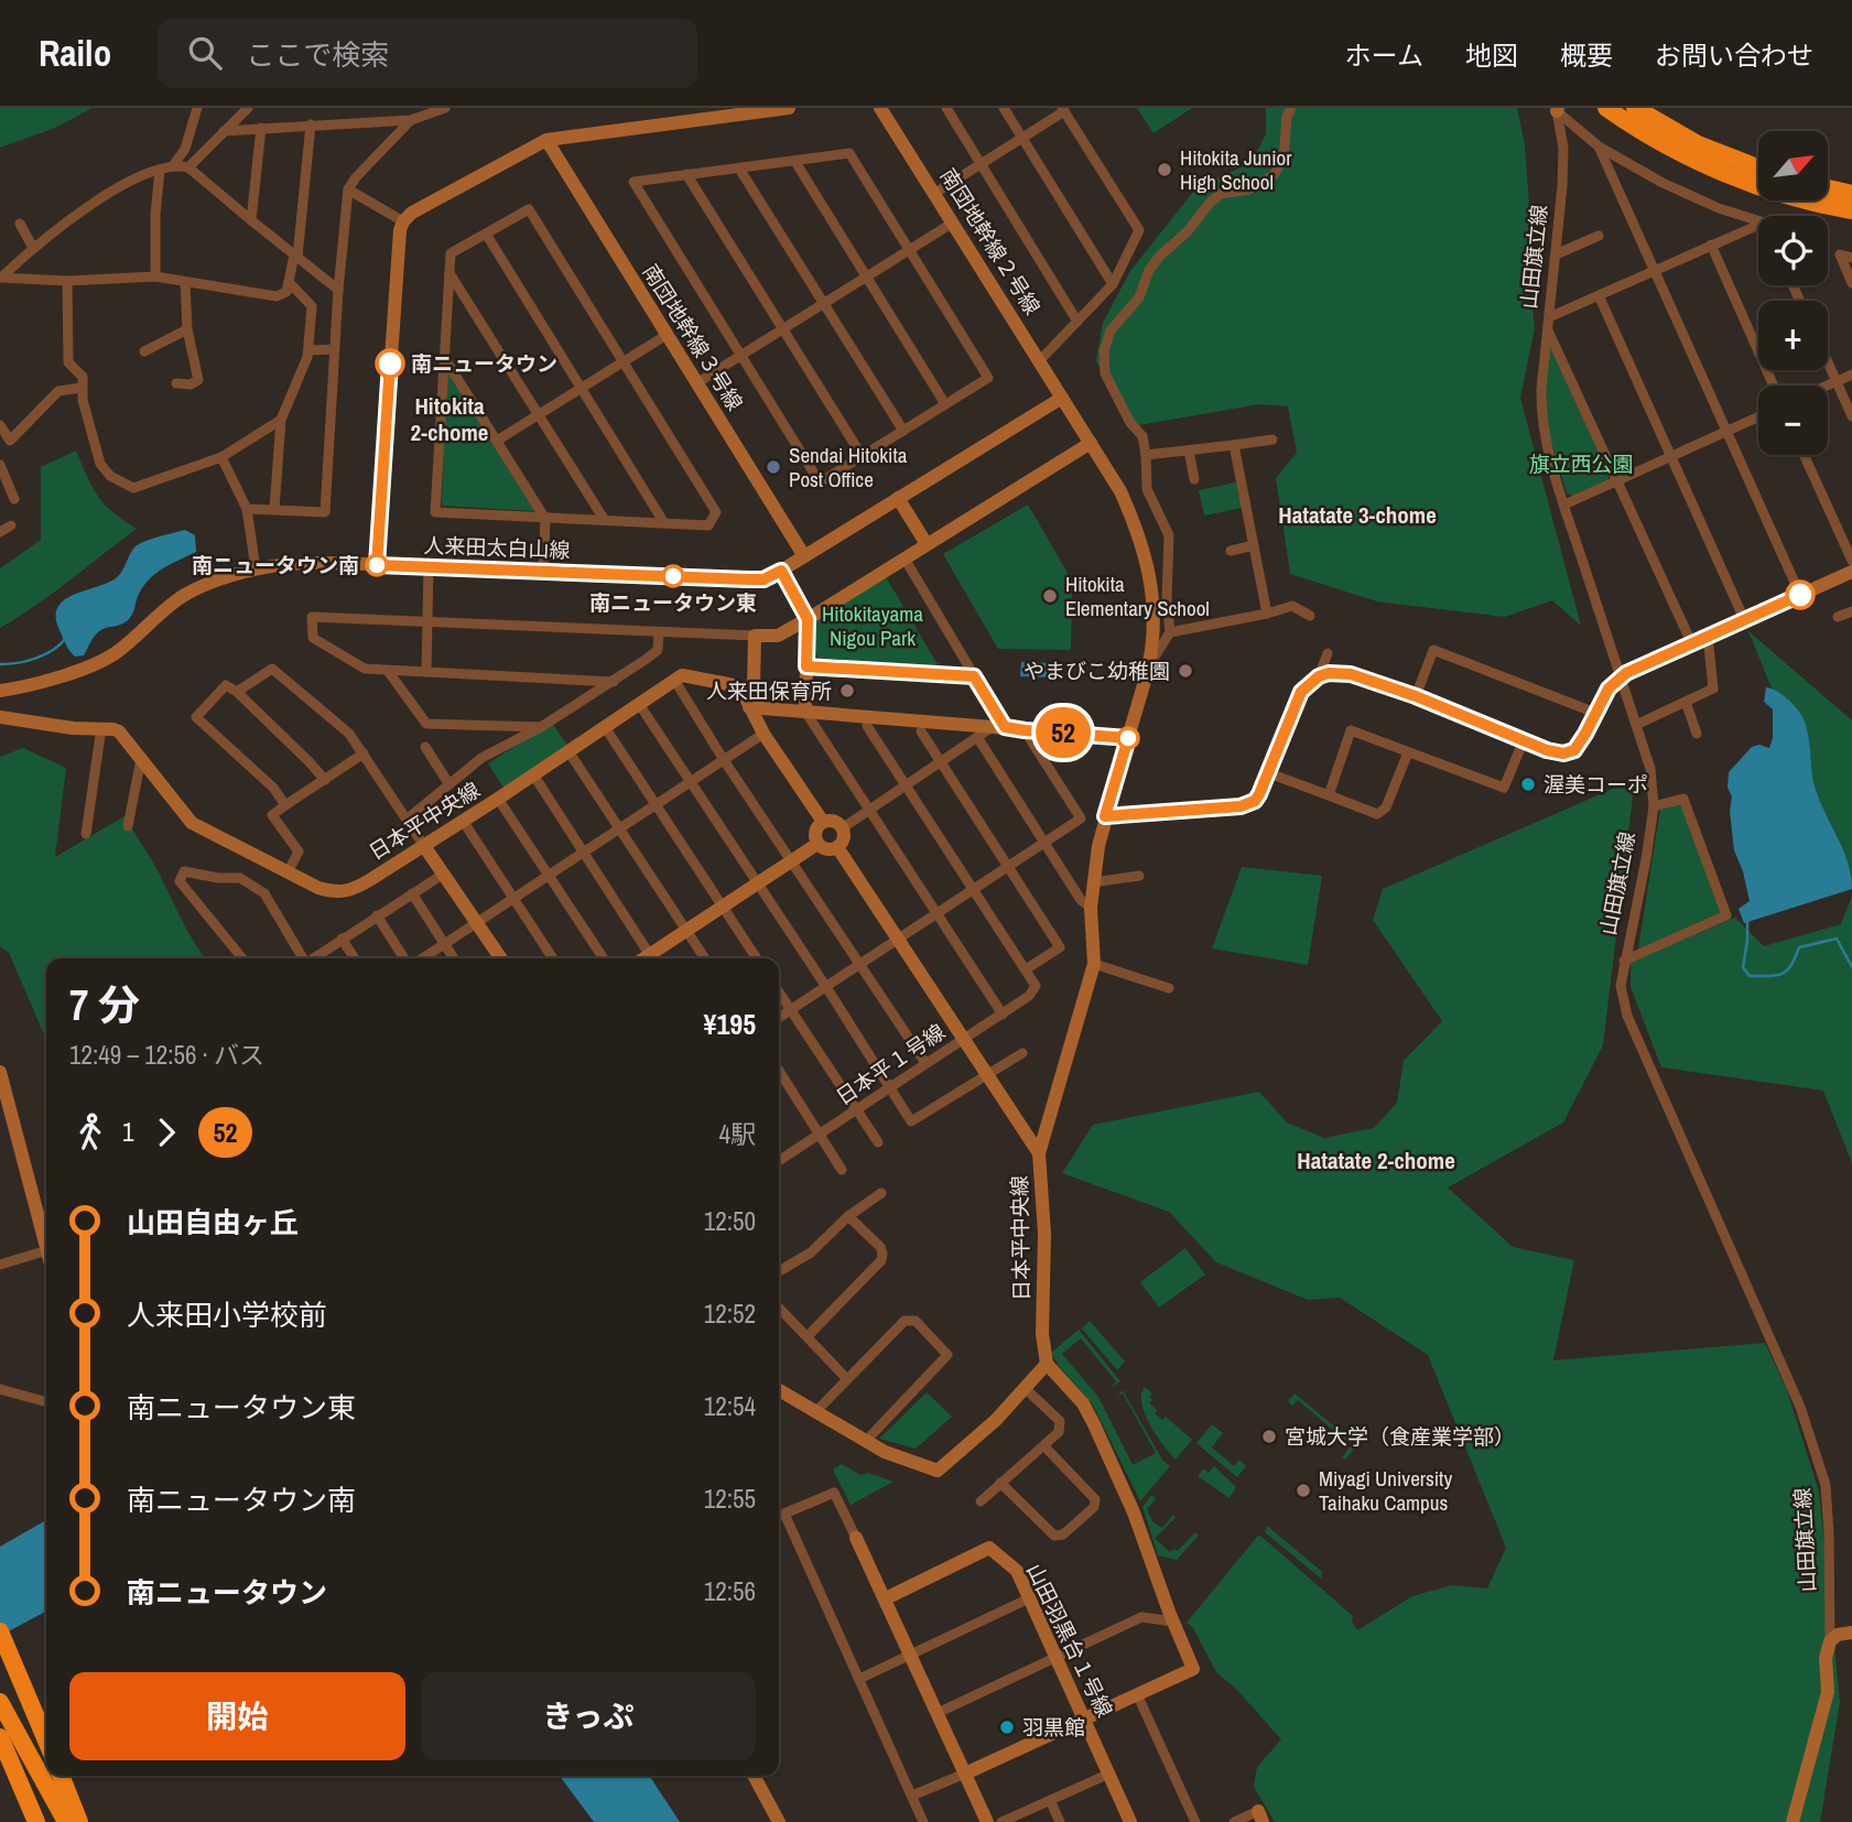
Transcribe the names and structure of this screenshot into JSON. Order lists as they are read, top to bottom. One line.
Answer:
{"streets":{"street":["南団地幹線２号線","山田旗立線","南団地幹線３号線","人来田太白山線","日本平中央線","日本平１号線","山田羽黒台１号線"]},"crossings":[["南団地幹線２号線","人来田太白山線"],["南団地幹線３号線","人来田太白山線"],["日本平中央線","日本平１号線"]],"districts":["Hitokita 2-chome","Hatatate 3-chome","Hatatate 2-chome"],"parks":["旗立西公園","Hitokitayama Nigou Park"],"places":["Hitokita Junior High School","南ニュータウン","Sendai Hitokita Post Office","南ニュータウン南","南ニュータウン東","Hitokita Elementary School","やまびこ幼稚園","人来田保育所","渥美コーポ","宮城大学（食産業学部）","Miyagi University Taihaku Campus","羽黒館"],"lines":["bus line 52"],"north":"top right","page":{"header":"Railo","search":"ここで検索","nav":["ホーム","地図","概要","お問い合わせ"],"on_map":"52","map_buttons":["+","−"],"heading":["7 分","12:49 – 12:56 · バス","¥195"],"legs":["1","52","4駅"],"list":[{"name":"山田自由ヶ丘","value":"12:50"},{"name":"人来田小学校前","value":"12:52"},{"name":"南ニュータウン東","value":"12:54"},{"name":"南ニュータウン南","value":"12:55"},{"name":"南ニュータウン","value":"12:56"}],"buttons":["開始","きっぷ"]}}
